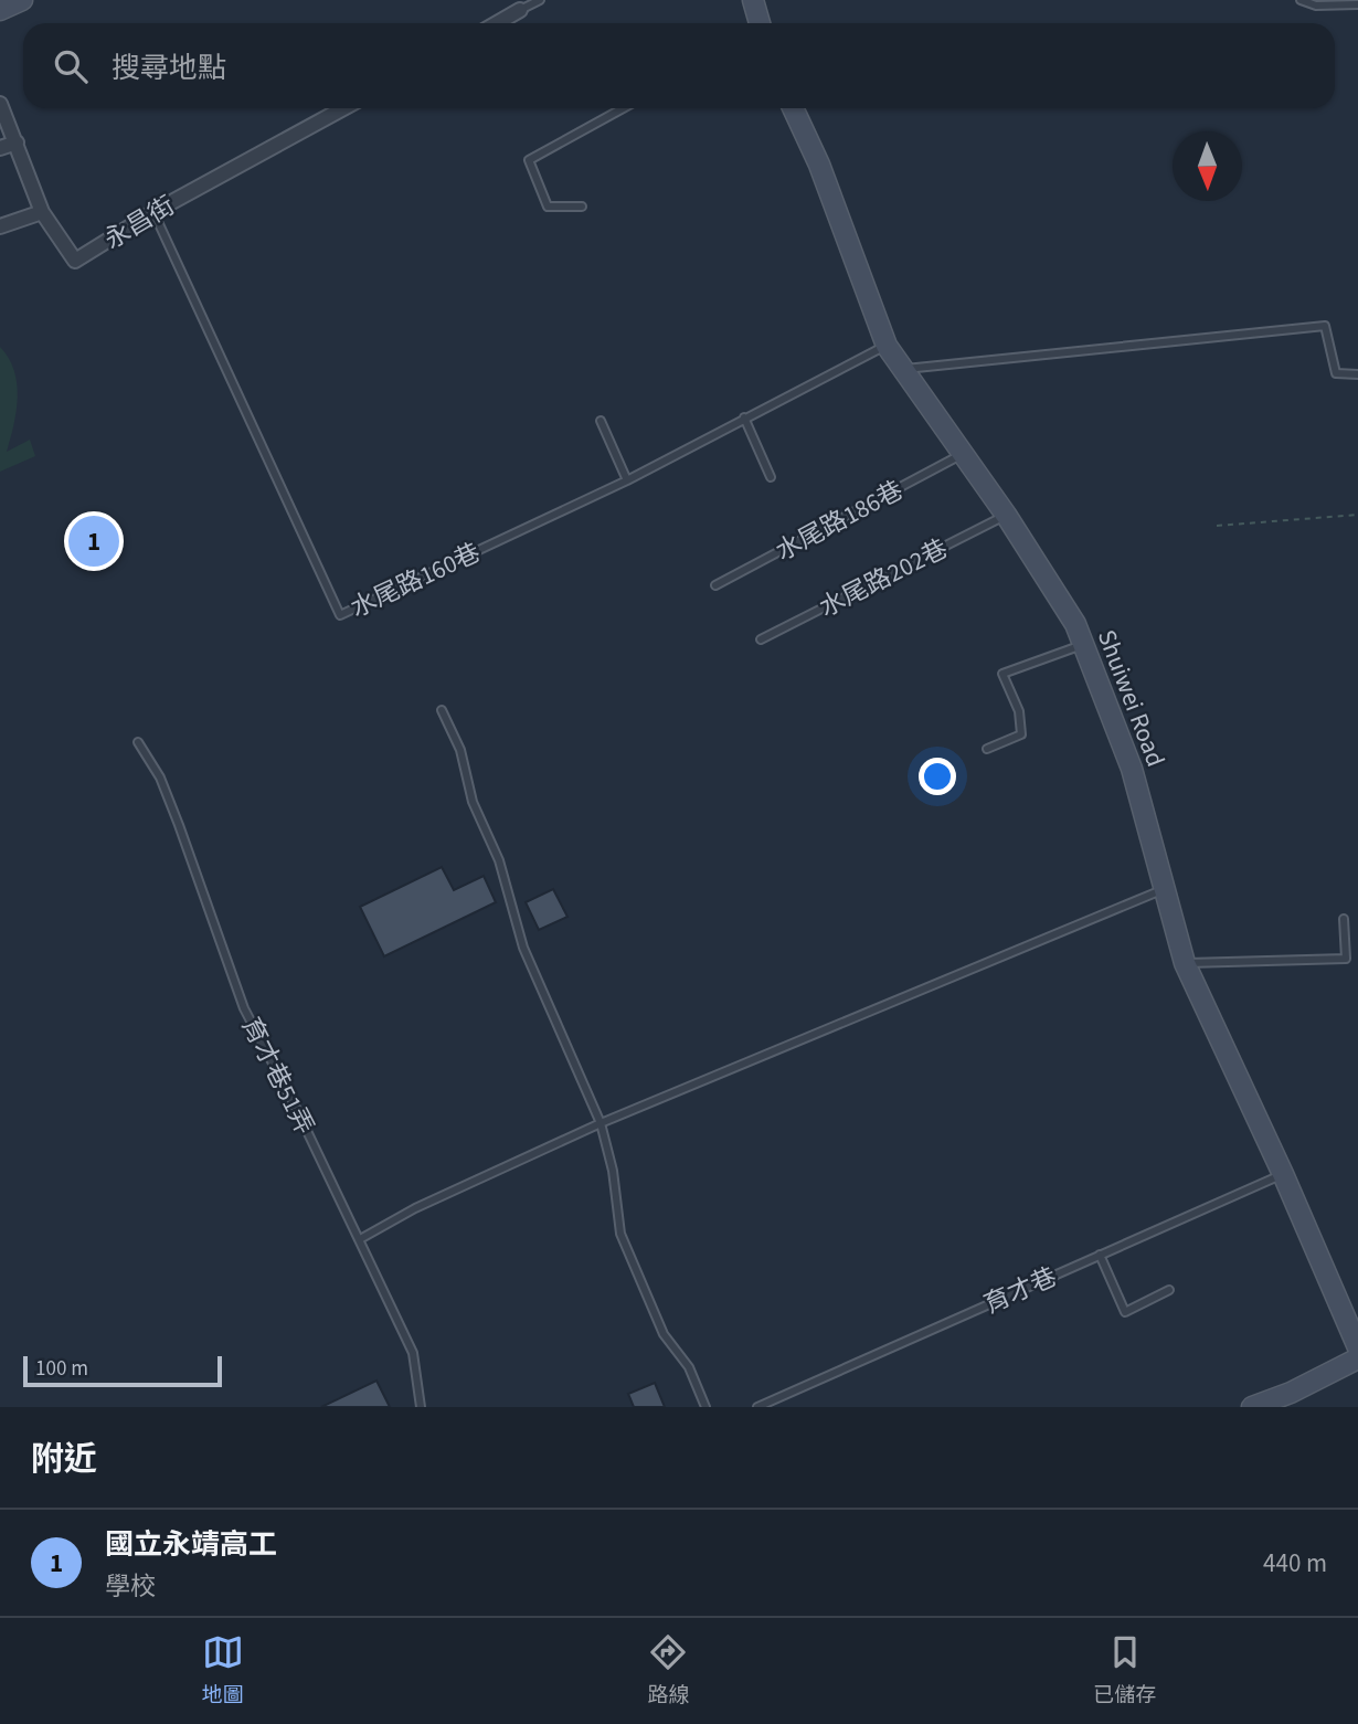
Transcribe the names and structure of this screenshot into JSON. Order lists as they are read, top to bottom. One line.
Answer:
{"streets":{"street":["永昌街","Shuiwei Road"],"lane":["水尾路186巷","水尾路202巷","水尾路160巷","育才巷51弄","育才巷"]},"crossings":[["永昌街","水尾路160巷"],["水尾路186巷","Shuiwei Road"],["水尾路202巷","Shuiwei Road"],["水尾路160巷","Shuiwei Road"],["Shuiwei Road","育才巷"]],"scale_bar":"100 m","north":"bottom","page":{"search":"搜尋地點","pins":"1","scale":"100 m","heading":"附近","list":[{"mark":"1","name":"國立永靖高工","note":"學校","value":"440 m"}],"nav":["地圖","路線","已儲存"]}}
